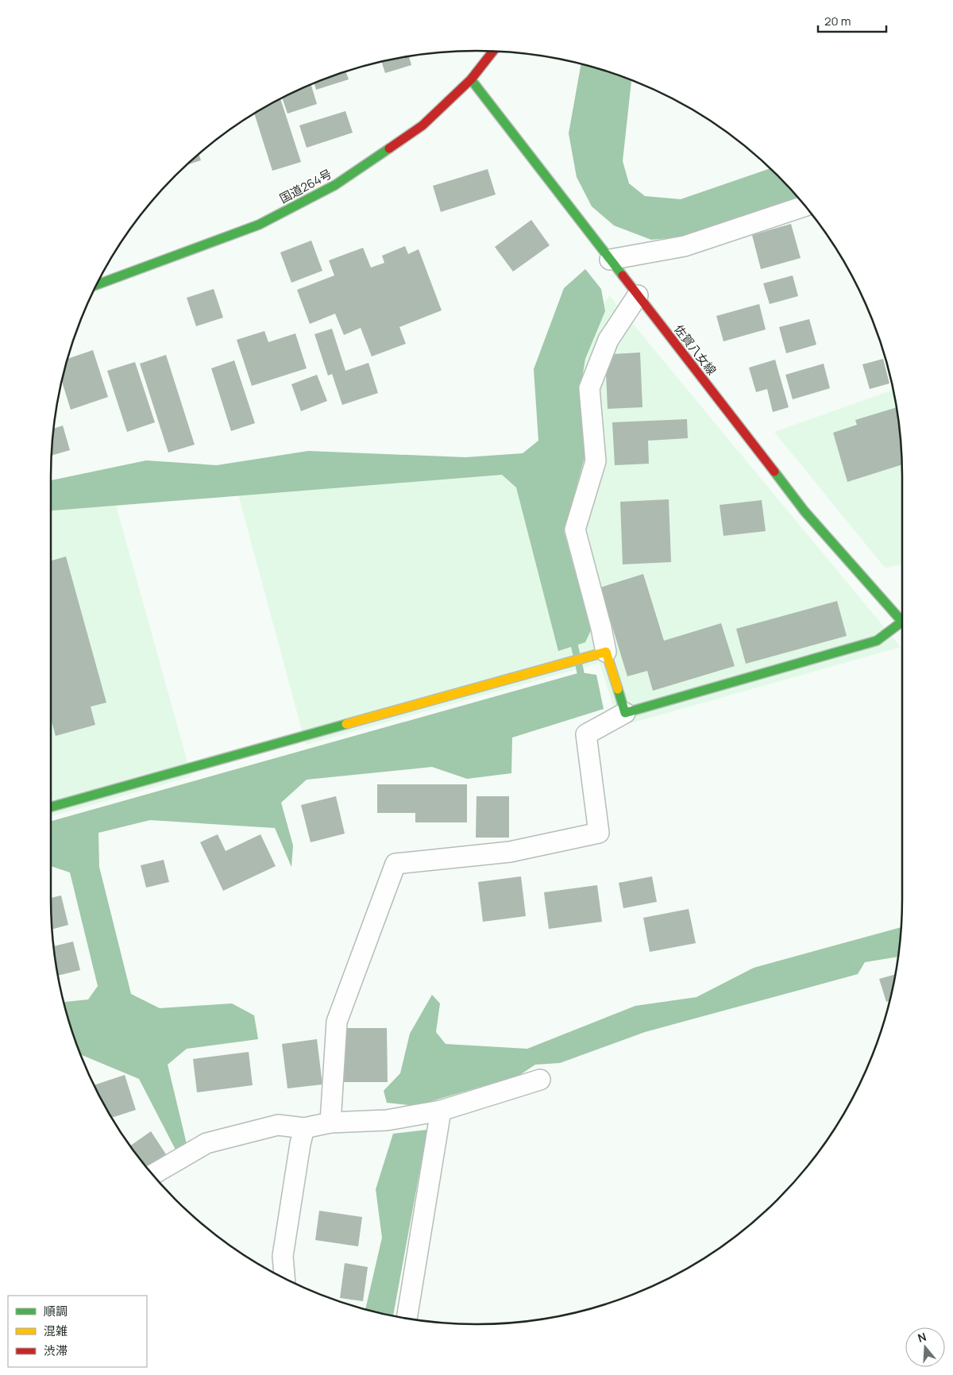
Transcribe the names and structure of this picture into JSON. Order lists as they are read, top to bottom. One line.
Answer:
{"streets":{"main road":["国道264号","佐賀八女線"]},"crossings":[["国道264号","佐賀八女線"]],"legend":["順調","混雑","渋滞"],"scale_bar":"20 m","north":"top"}
